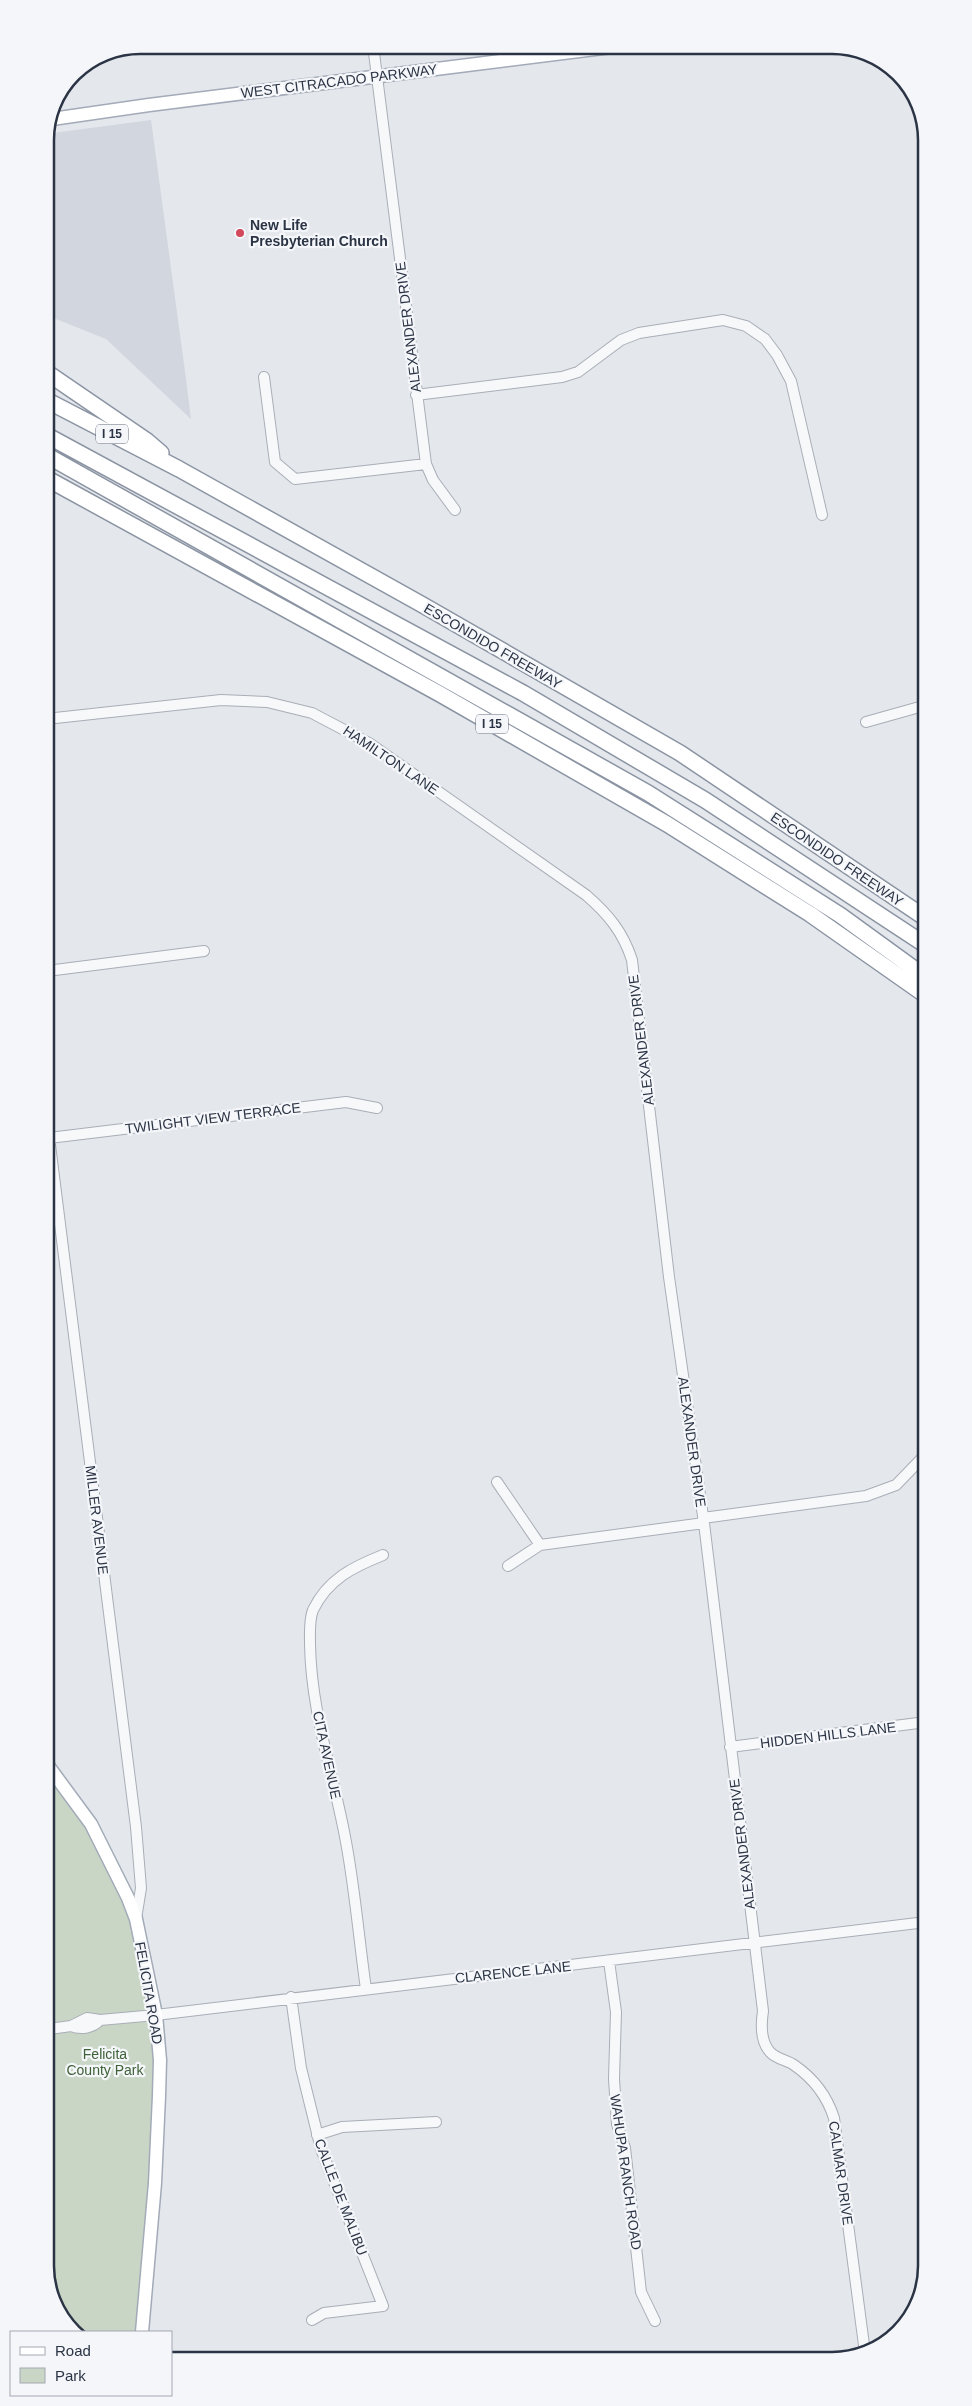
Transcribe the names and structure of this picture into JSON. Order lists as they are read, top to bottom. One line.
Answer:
{"streets":{"highway":["I 15","ESCONDIDO FREEWAY"],"main road":["WEST CITRACADO PARKWAY","FELICITA ROAD"],"street":["ALEXANDER DRIVE","HAMILTON LANE","TWILIGHT VIEW TERRACE","MILLER AVENUE","HIDDEN HILLS LANE","CITA AVENUE","CLARENCE LANE","WAHUPA RANCH ROAD","CALMAR DRIVE","CALLE DE MALIBU"]},"crossings":[["WEST CITRACADO PARKWAY","ALEXANDER DRIVE"],["ALEXANDER DRIVE","HAMILTON LANE"],["ALEXANDER DRIVE","HIDDEN HILLS LANE"],["ALEXANDER DRIVE","CLARENCE LANE"],["ALEXANDER DRIVE","CALMAR DRIVE"],["MILLER AVENUE","FELICITA ROAD"],["CITA AVENUE","CLARENCE LANE"],["CLARENCE LANE","FELICITA ROAD"],["CLARENCE LANE","WAHUPA RANCH ROAD"],["CLARENCE LANE","CALMAR DRIVE"],["CLARENCE LANE","CALLE DE MALIBU"]],"parks":["Felicita County Park"],"places":["New Life Presbyterian Church"],"legend":["Road","Park"]}
